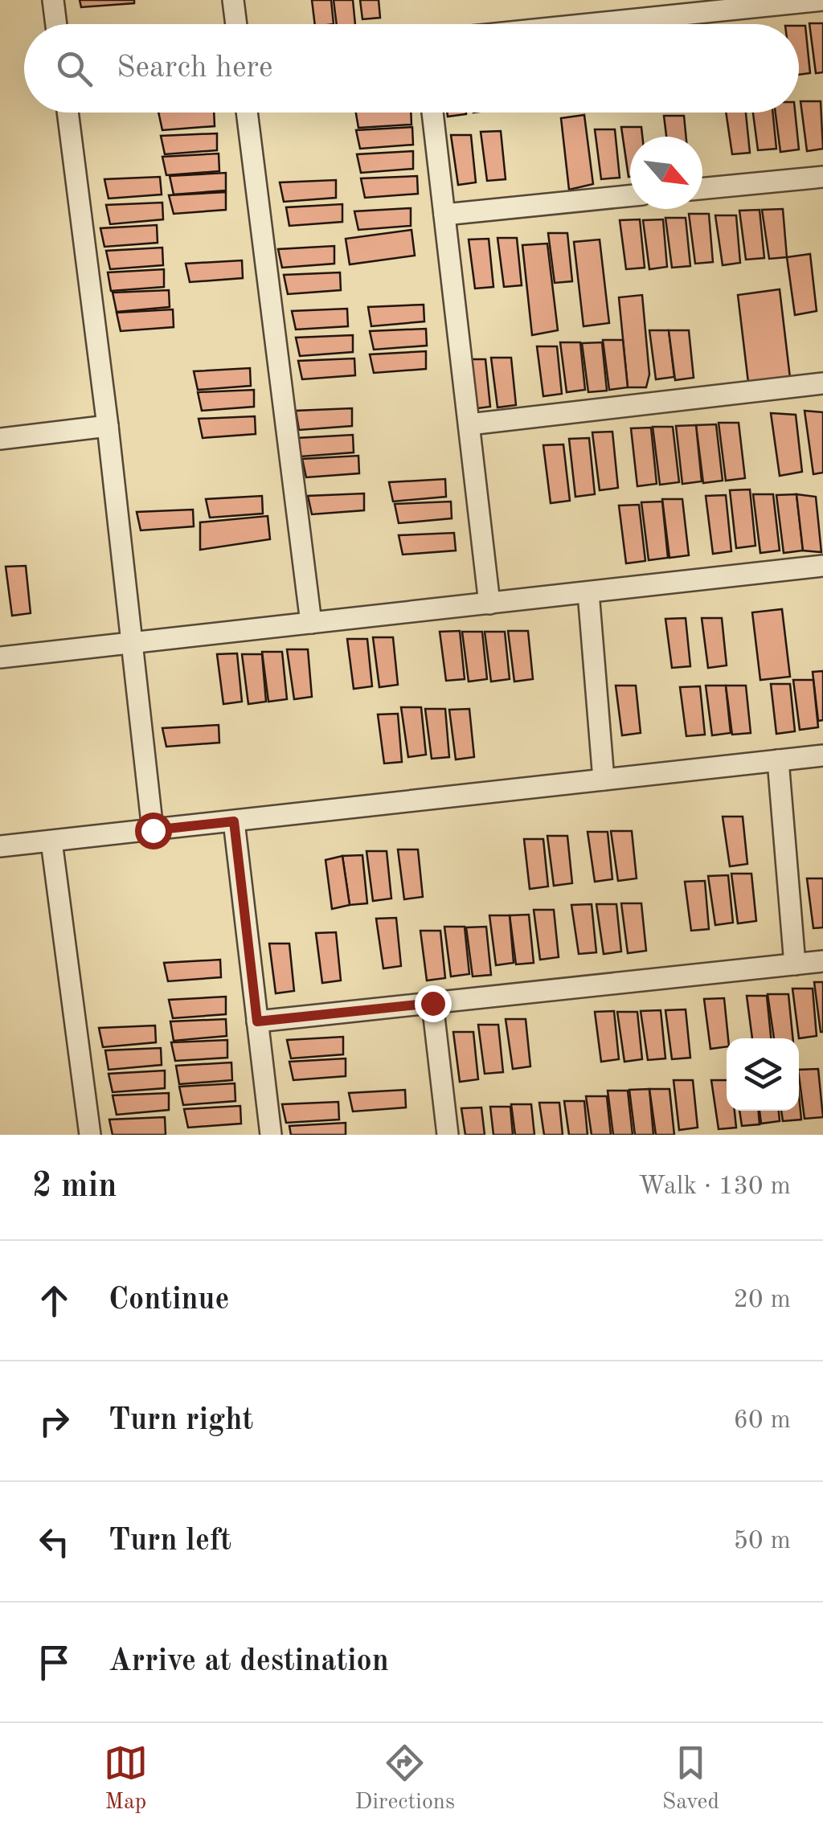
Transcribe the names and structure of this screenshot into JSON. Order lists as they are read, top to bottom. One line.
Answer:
{"north":"bottom right","page":{"search":"Search here","heading":["2 min","Walk · 130 m"],"list":[["Continue","20 m"],["Turn right","60 m"],["Turn left","50 m"],"Arrive at destination"],"nav":["Map","Directions","Saved"]}}
